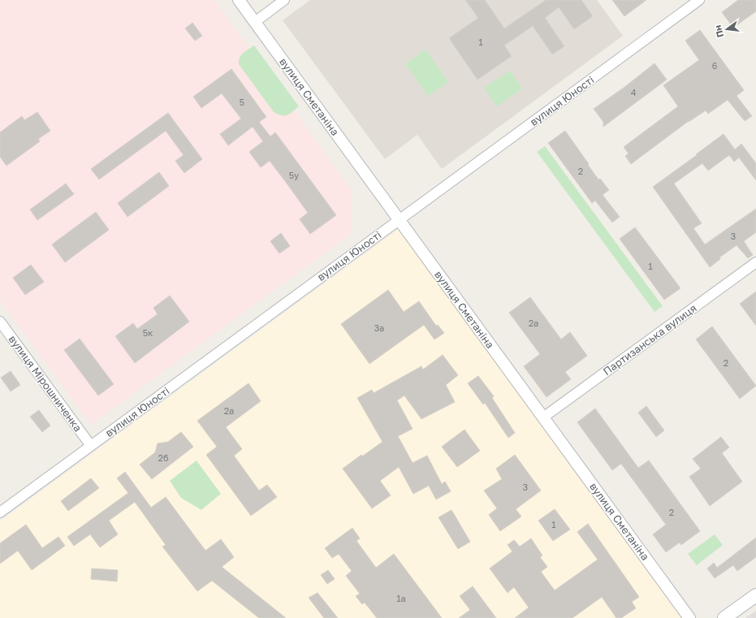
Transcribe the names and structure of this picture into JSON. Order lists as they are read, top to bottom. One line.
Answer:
{"streets":{"street":["вулиця Сметаніна","вулиця Юності","Партизанська вулиця","вулиця Мірошниченка"]},"crossings":[["вулиця Сметаніна","вулиця Юності"],["вулиця Сметаніна","Партизанська вулиця"],["вулиця Юності","вулиця Мірошниченка"]],"house_numbers":["1","6","4","5","2","5у","3","1","2а","3а","5к","2","2а","2б","3","2","1","1а"],"north":"left"}
